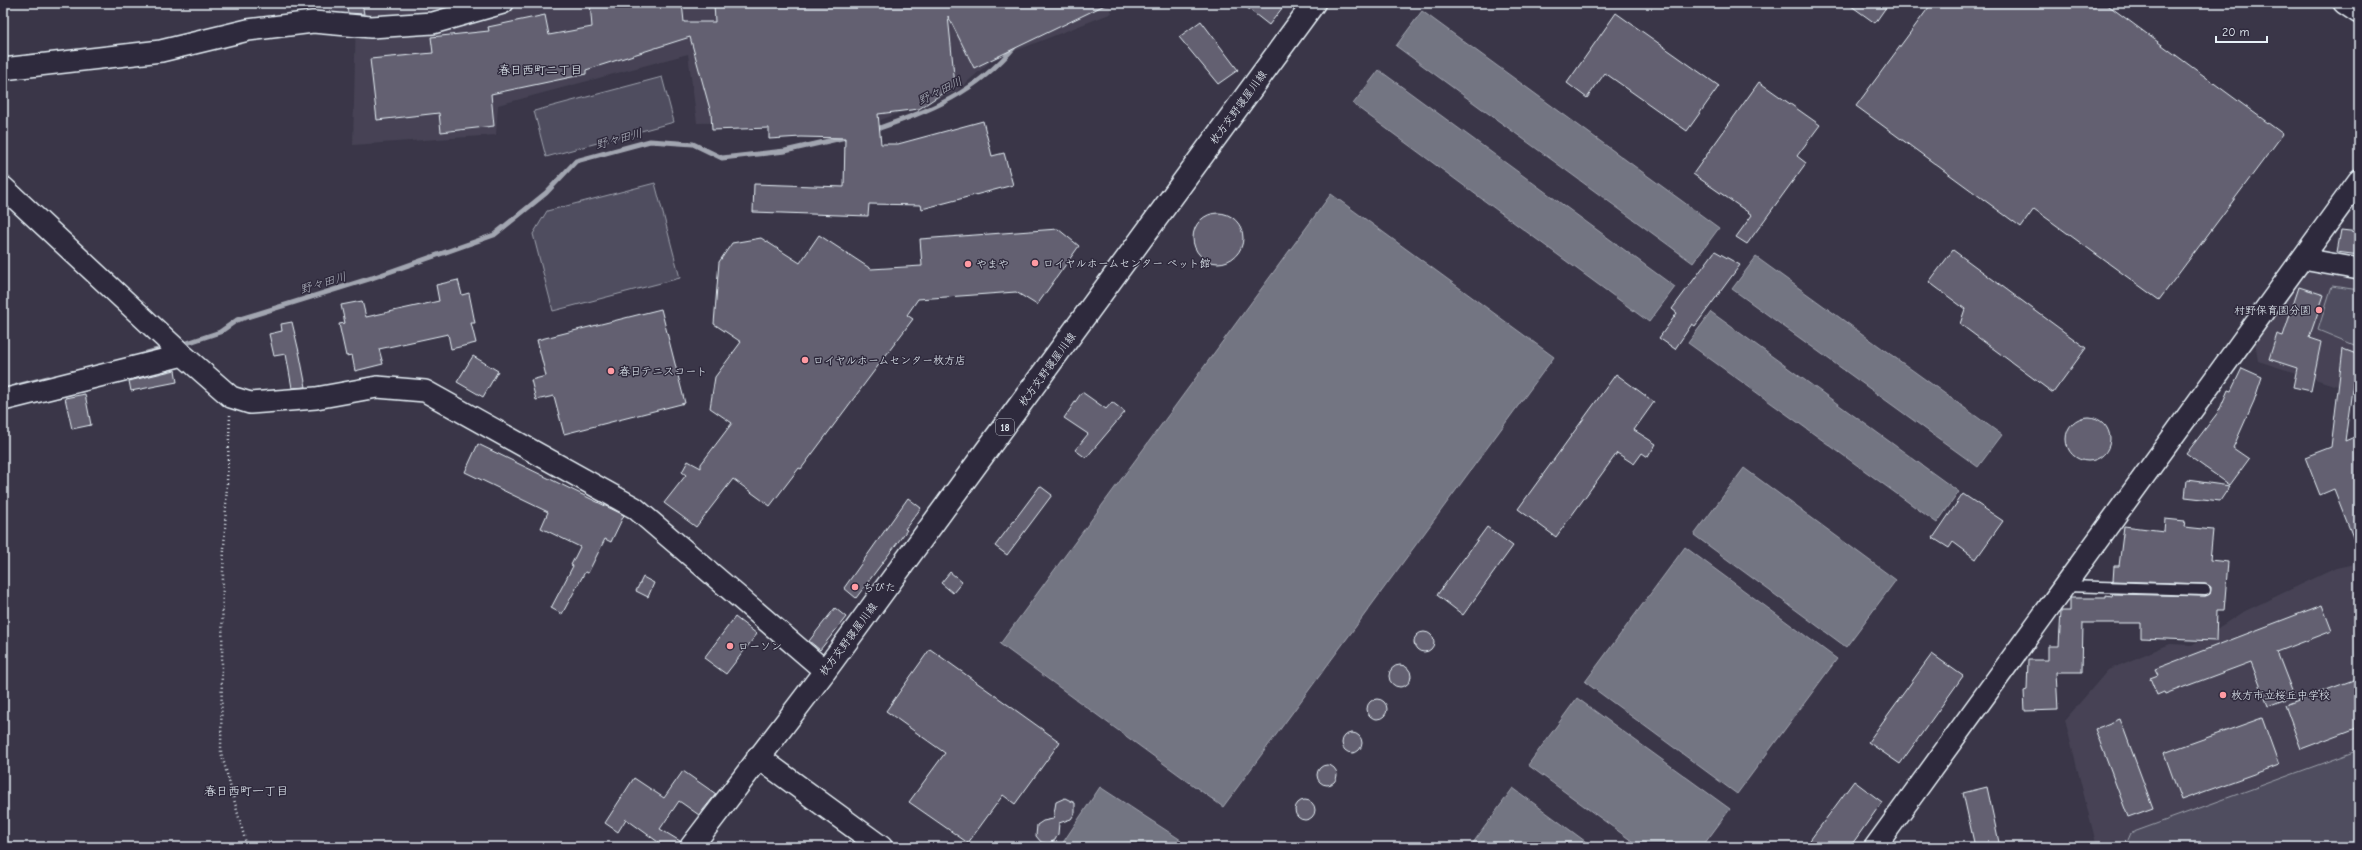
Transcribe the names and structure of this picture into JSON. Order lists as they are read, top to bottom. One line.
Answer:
{"streets":{"main road":["枚方交野寝屋川線","18"]},"districts":["春日西町二丁目","春日西町一丁目"],"water":["野々田川"],"places":["ロイヤルホームセンター ペット館","やまや","村野保育園分園","ロイヤルホームセンター枚方店","春日テニスコート","ちびた","ローソン","枚方市立桜丘中学校"],"scale_bar":"20 m"}
